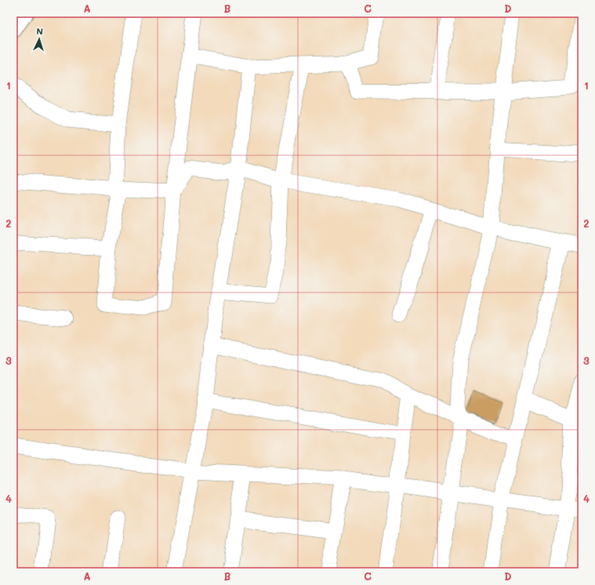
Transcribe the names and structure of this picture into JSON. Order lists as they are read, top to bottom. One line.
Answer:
{"north":"top","grid":{"columns":["A","B","C","D"],"rows":["1","2","3","4"]}}
